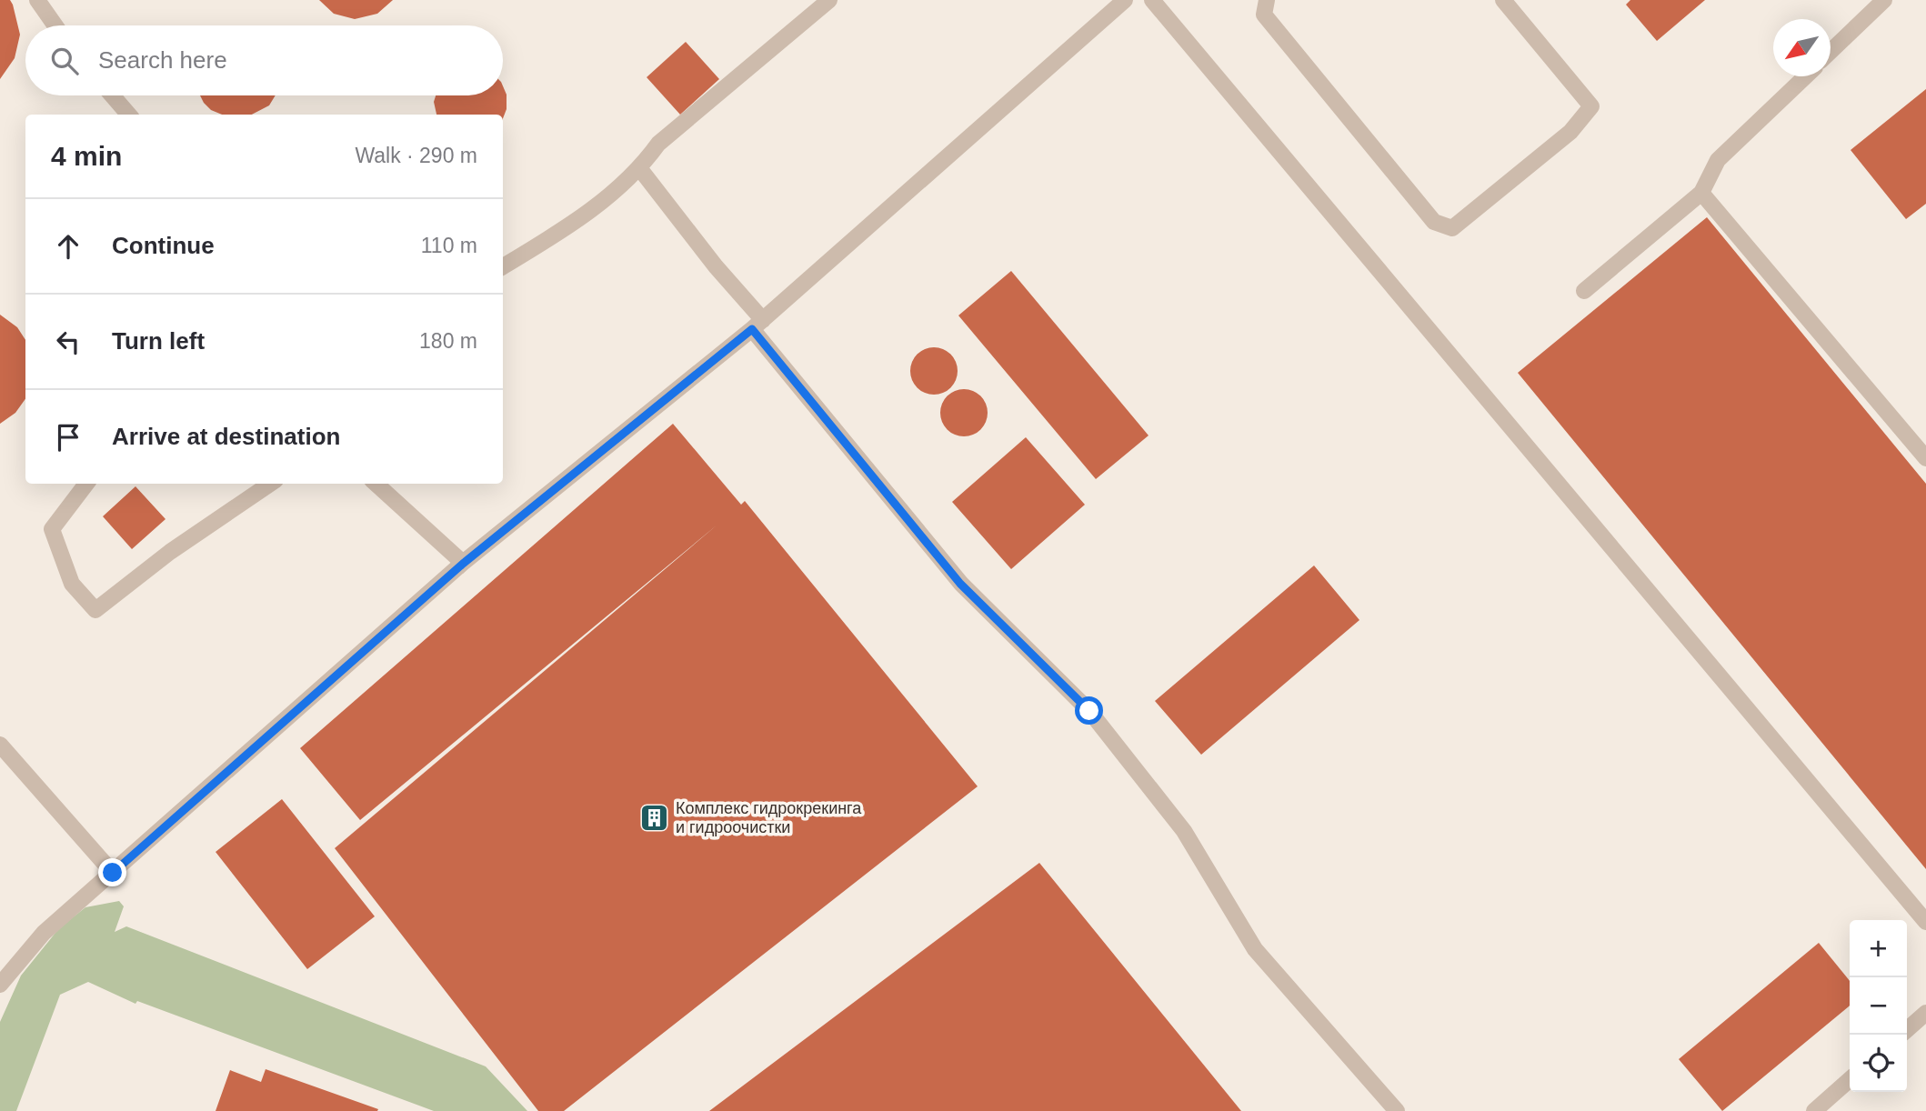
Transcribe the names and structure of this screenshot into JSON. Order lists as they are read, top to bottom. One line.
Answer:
{"places":{"building":["Комплекс гидрокрекинга и гидроочистки"]},"north":"bottom left","page":{"search":"Search here","heading":["4 min","Walk · 290 m"],"list":[["Continue","110 m"],["Turn left","180 m"],"Arrive at destination"],"map_buttons":["+","−"]}}
